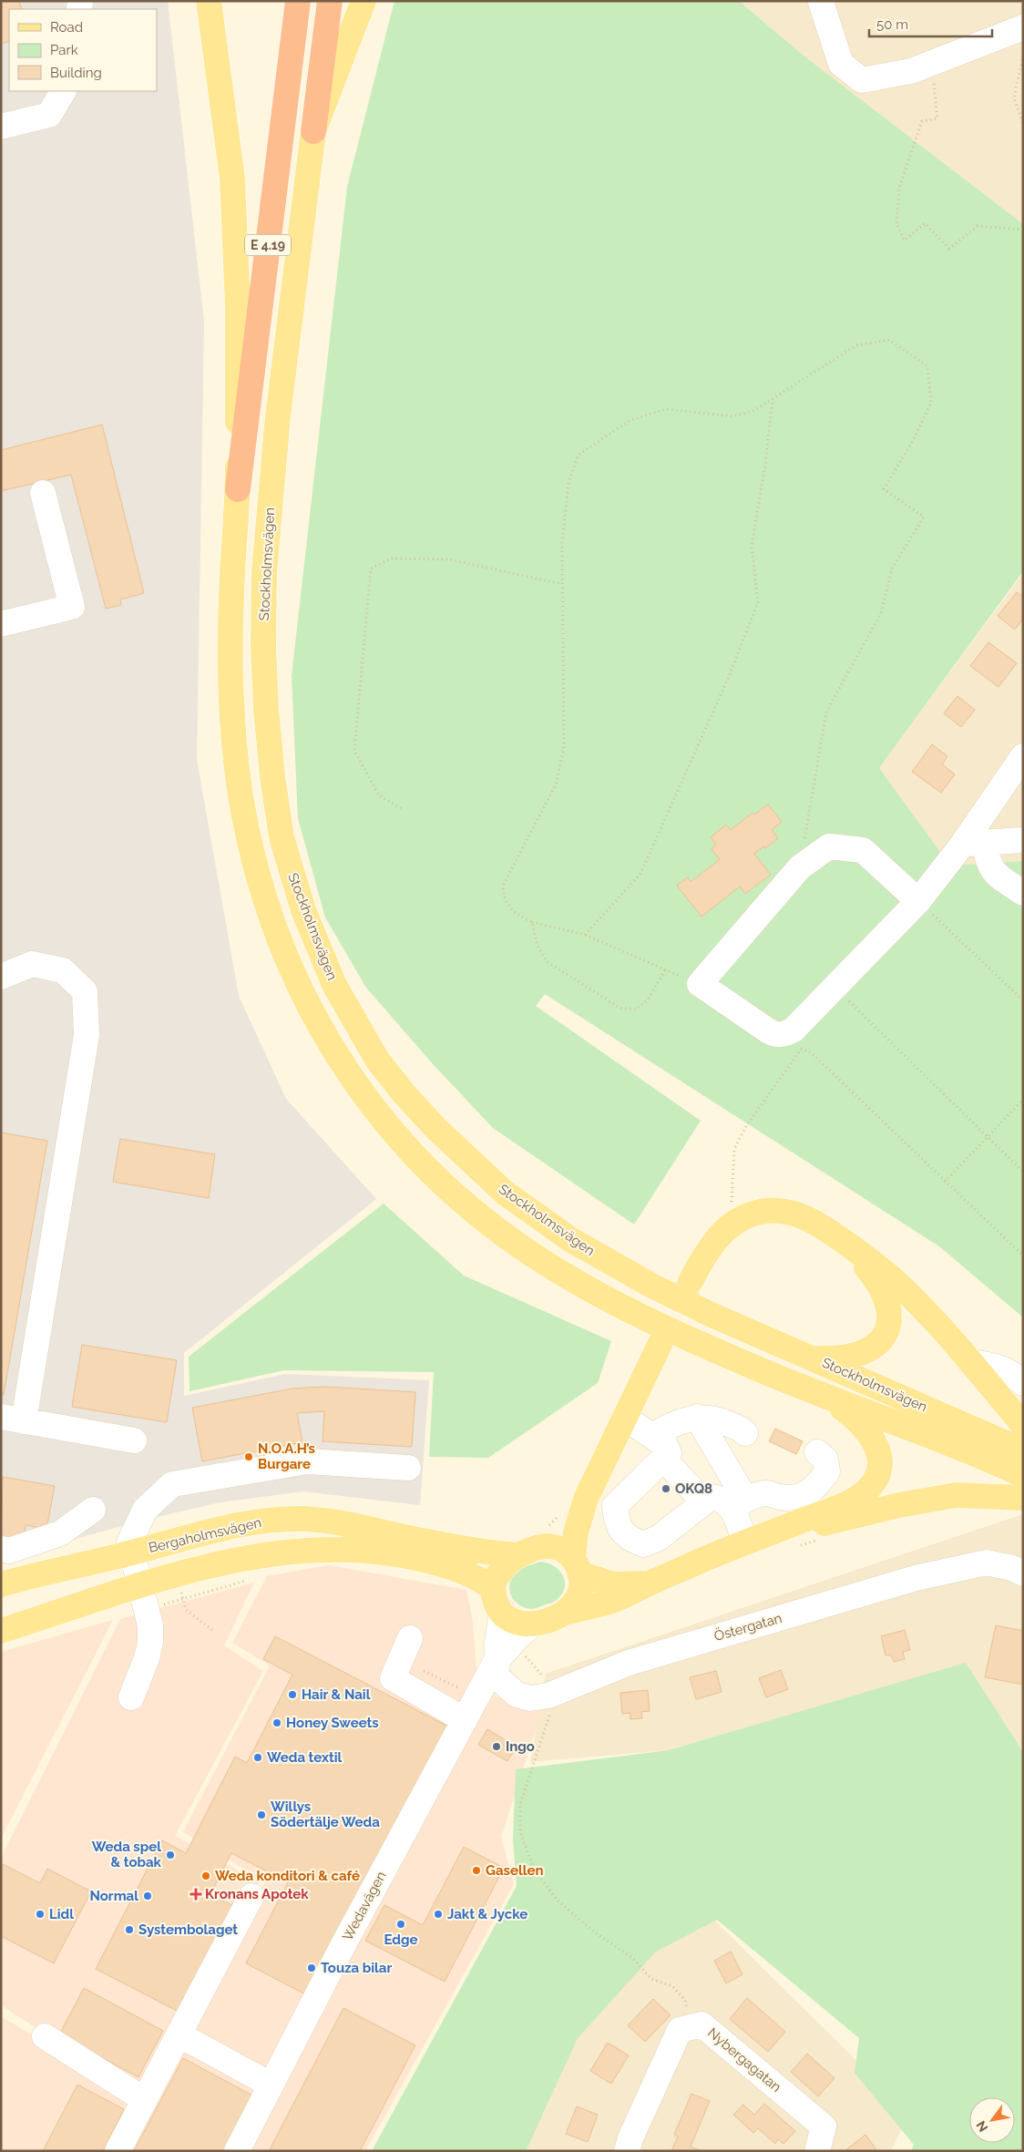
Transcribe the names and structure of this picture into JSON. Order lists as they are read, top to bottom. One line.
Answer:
{"streets":{"highway":["E 4.19"],"main road":["Stockholmsvägen","Bergaholmsvägen"],"street":["Östergatan","Wedavägen","Nybergagatan"]},"crossings":[["E 4.19","Stockholmsvägen"],["Bergaholmsvägen","Östergatan"],["Östergatan","Wedavägen"]],"places":{"other":["N.O.A.H’s Burgare","OKQ8","Hair & Nail","Honey Sweets","Ingo","Weda textil","Willys Södertälje Weda","Weda spel & tobak","Gasellen","Weda konditori & café","Normal","Lidl","Jakt & Jycke","Edge","Systembolaget","Touza bilar"],"health":["Kronans Apotek"]},"legend":["Road","Park","Building"],"scale_bar":"50 m","north":"bottom left"}
